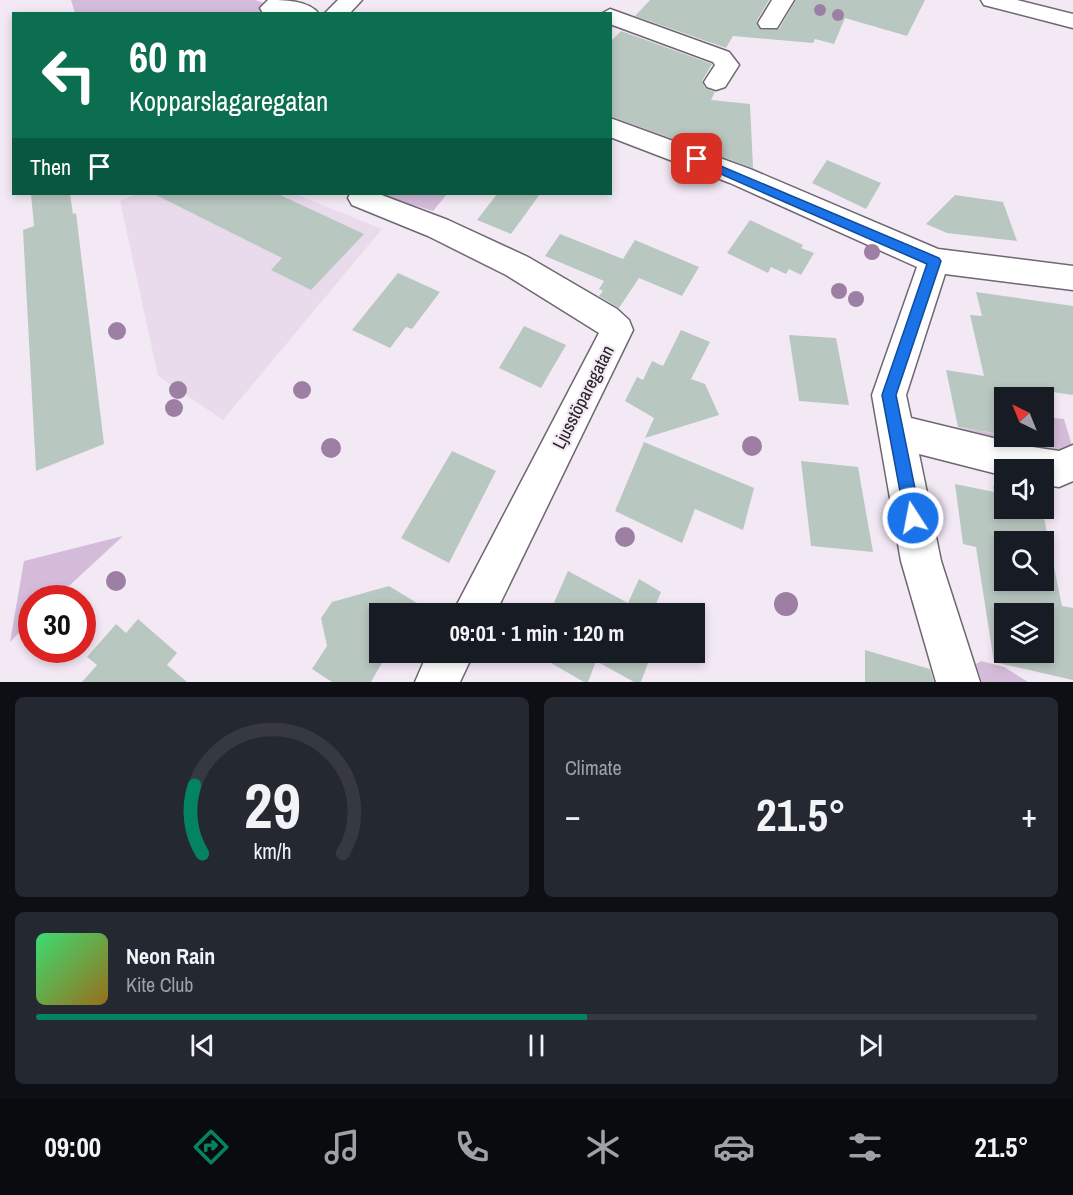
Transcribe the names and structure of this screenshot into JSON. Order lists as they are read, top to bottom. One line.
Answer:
{"streets":{"street":["Ljusstöparegatan"]},"north":"top left","page":{"turn":["60 m","Kopparslagaregatan"],"then":"Then","limit":"30","trip":"09:01 · 1 min · 120 m","tile":"Climate","heat":["−","21.5°","+"],"song":["Neon Rain","Kite Club"],"tabs":["09:00","21.5°"],"gauge":["29","km/h"]}}
